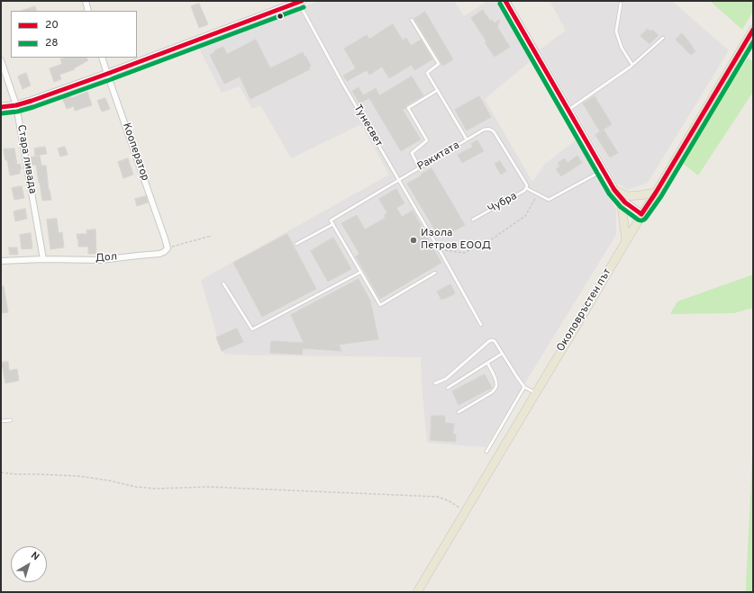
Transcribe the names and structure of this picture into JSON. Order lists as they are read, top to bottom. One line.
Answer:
{"streets":{"main road":["Околовръстен път"],"street":["Кооператор","Стара ливада","Дол"],"lane":["Тунесвет","Ракитата","Чубра"]},"crossings":[["Тунесвет","Ракитата"],["Кооператор","Дол"],["Ракитата","Чубра"],["Стара ливада","Дол"]],"places":["Изола Петров ЕООД"],"lines":["transit line 20","transit line 28"],"legend":["20","28"],"north":"top right"}
